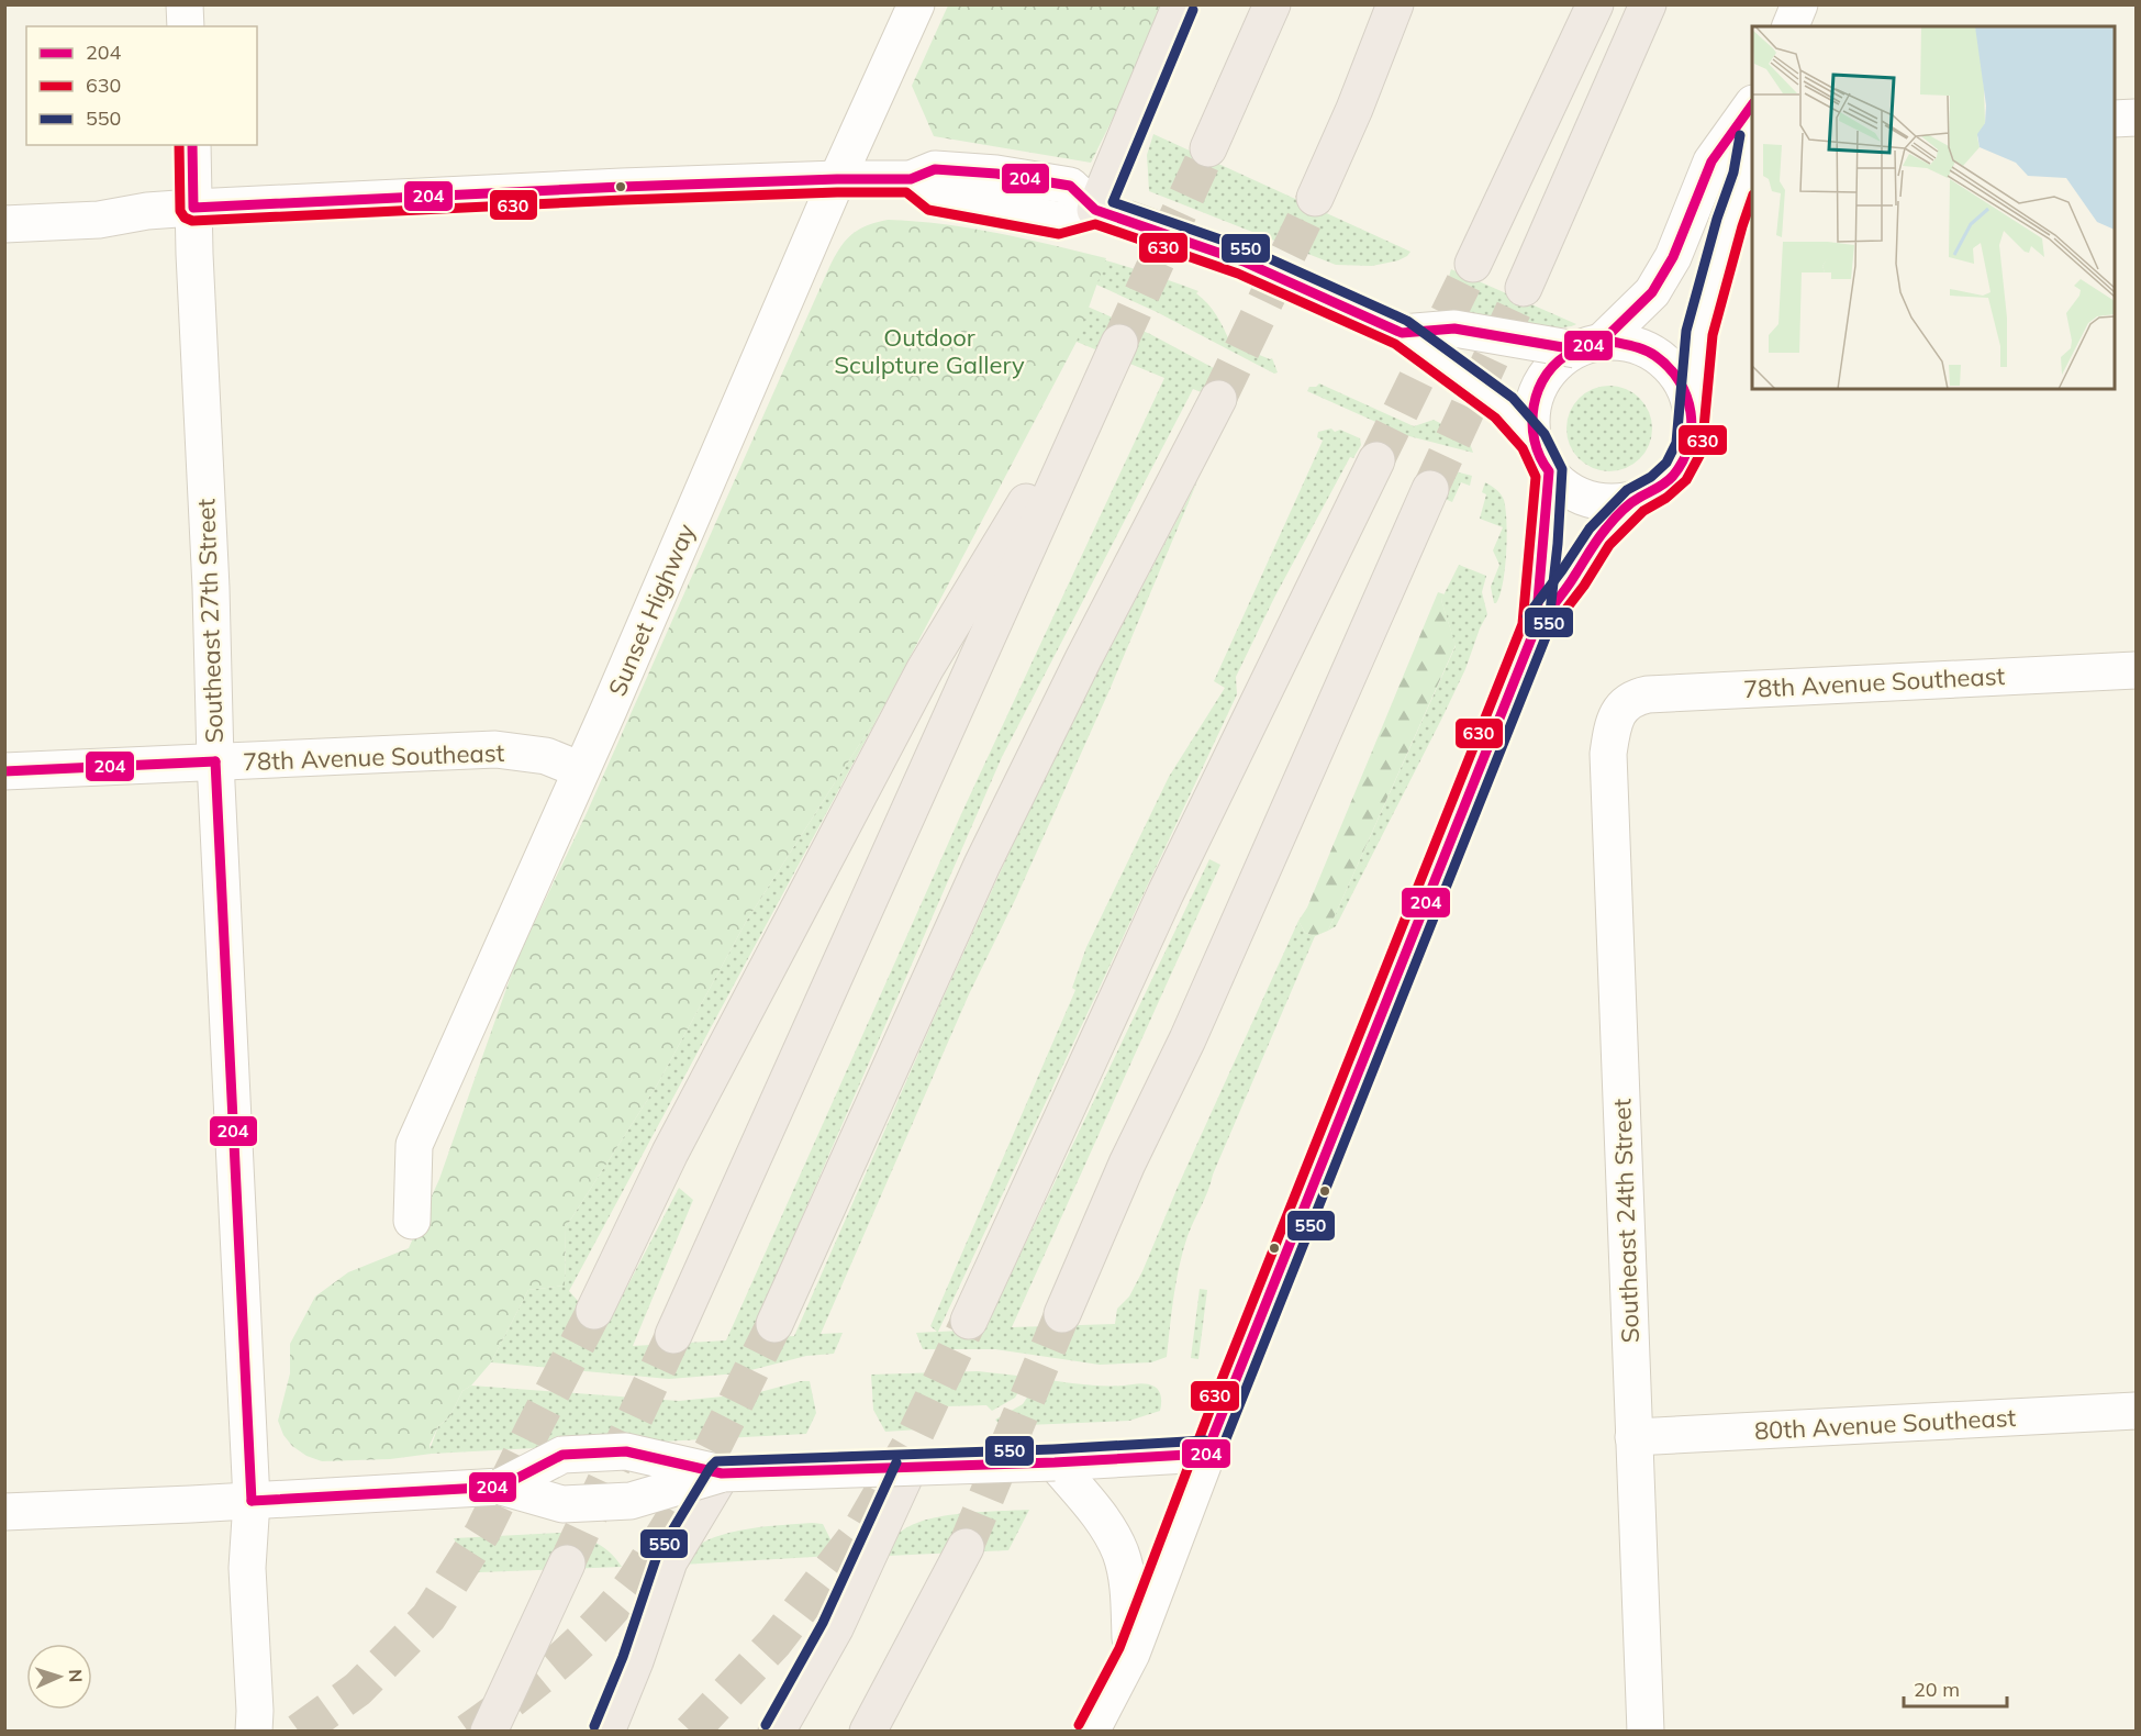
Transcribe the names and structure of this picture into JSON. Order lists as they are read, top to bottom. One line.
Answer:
{"streets":{"street":["Sunset Highway","Southeast 27th Street","78th Avenue Southeast","Southeast 24th Street","80th Avenue Southeast"]},"crossings":[["Sunset Highway","78th Avenue Southeast"],["Southeast 27th Street","78th Avenue Southeast"],["78th Avenue Southeast","Southeast 24th Street"],["Southeast 24th Street","80th Avenue Southeast"]],"parks":["Outdoor Sculpture Gallery"],"lines":["transit line 550","transit line 204","transit line 630"],"legend":["204","630","550"],"scale_bar":"20 m","north":"right"}
